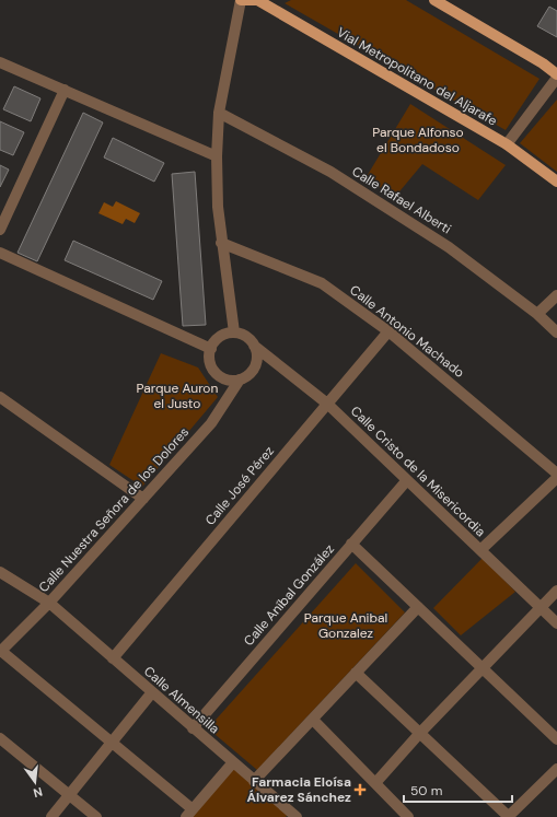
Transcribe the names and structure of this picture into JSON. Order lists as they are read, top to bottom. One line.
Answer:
{"streets":{"main road":["Vial Metropolitano del Aljarafe"],"street":["Calle Rafael Alberti","Calle Antonio Machado","Calle Cristo de la Misericordia","Calle José Pérez","Calle Nuestra Señora de los Dolores","Calle Aníbal González","Calle Almensilla"]},"crossings":[["Calle Antonio Machado","Calle José Pérez"],["Calle Cristo de la Misericordia","Calle José Pérez"],["Calle Cristo de la Misericordia","Calle Nuestra Señora de los Dolores"],["Calle Cristo de la Misericordia","Calle Aníbal González"],["Calle José Pérez","Calle Almensilla"],["Calle Nuestra Señora de los Dolores","Calle Almensilla"],["Calle Aníbal González","Calle Almensilla"]],"parks":["Parque Alfonso el Bondadoso","Parque Auron el Justo","Parque Anibal Gonzalez"],"places":{"health":["Farmacia Eloísa Álvarez Sánchez"]},"scale_bar":"50 m","north":"bottom"}
